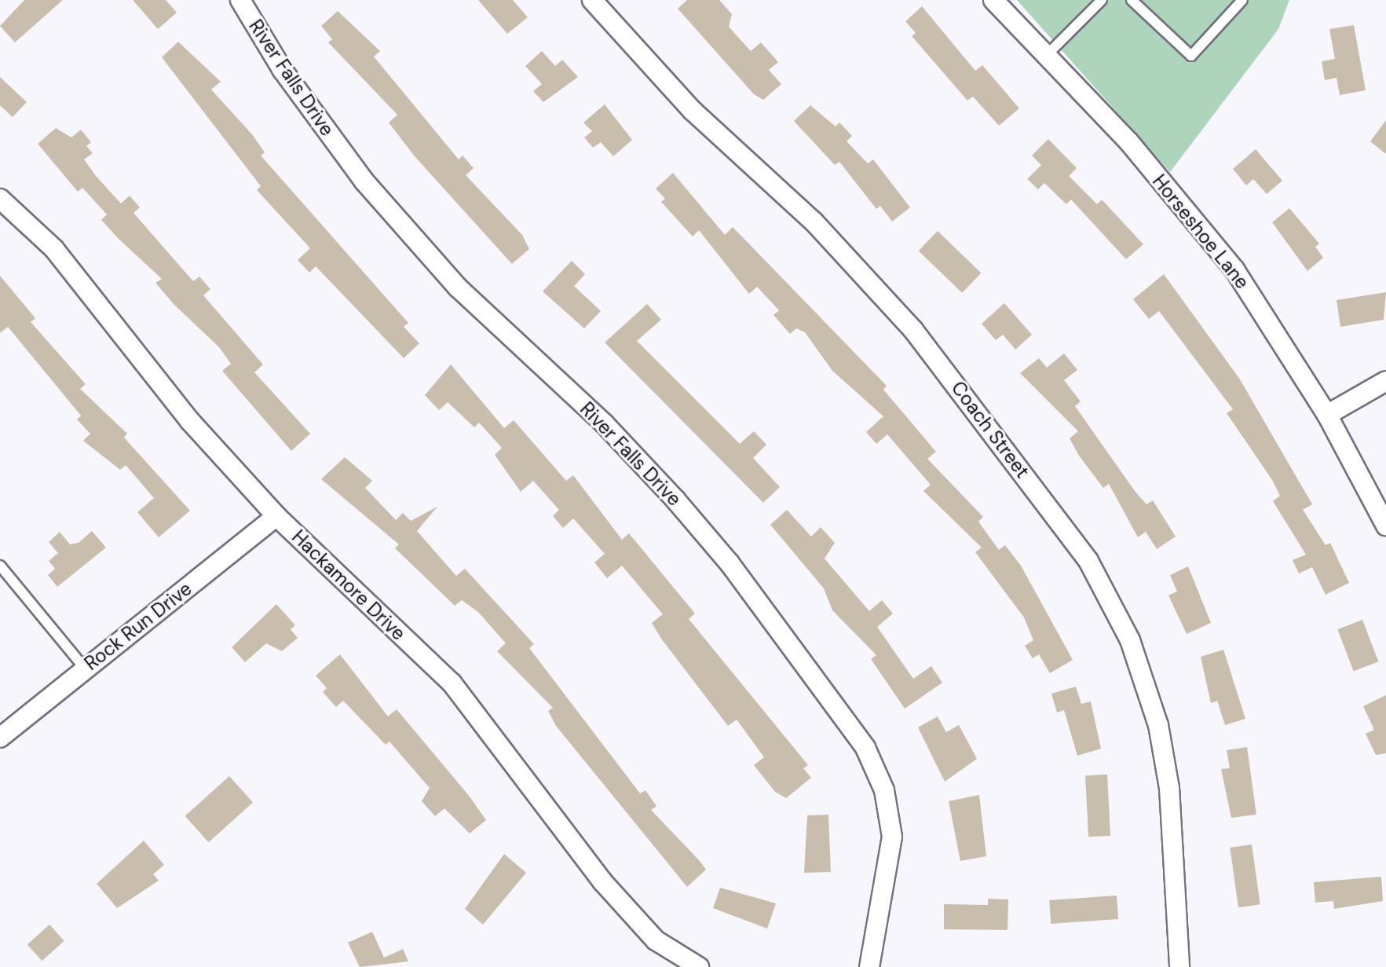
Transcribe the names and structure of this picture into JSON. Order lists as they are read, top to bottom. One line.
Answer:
{"streets":{"street":["River Falls Drive","Horseshoe Lane","Coach Street","Hackamore Drive","Rock Run Drive"]},"crossings":[["Hackamore Drive","Rock Run Drive"]]}
